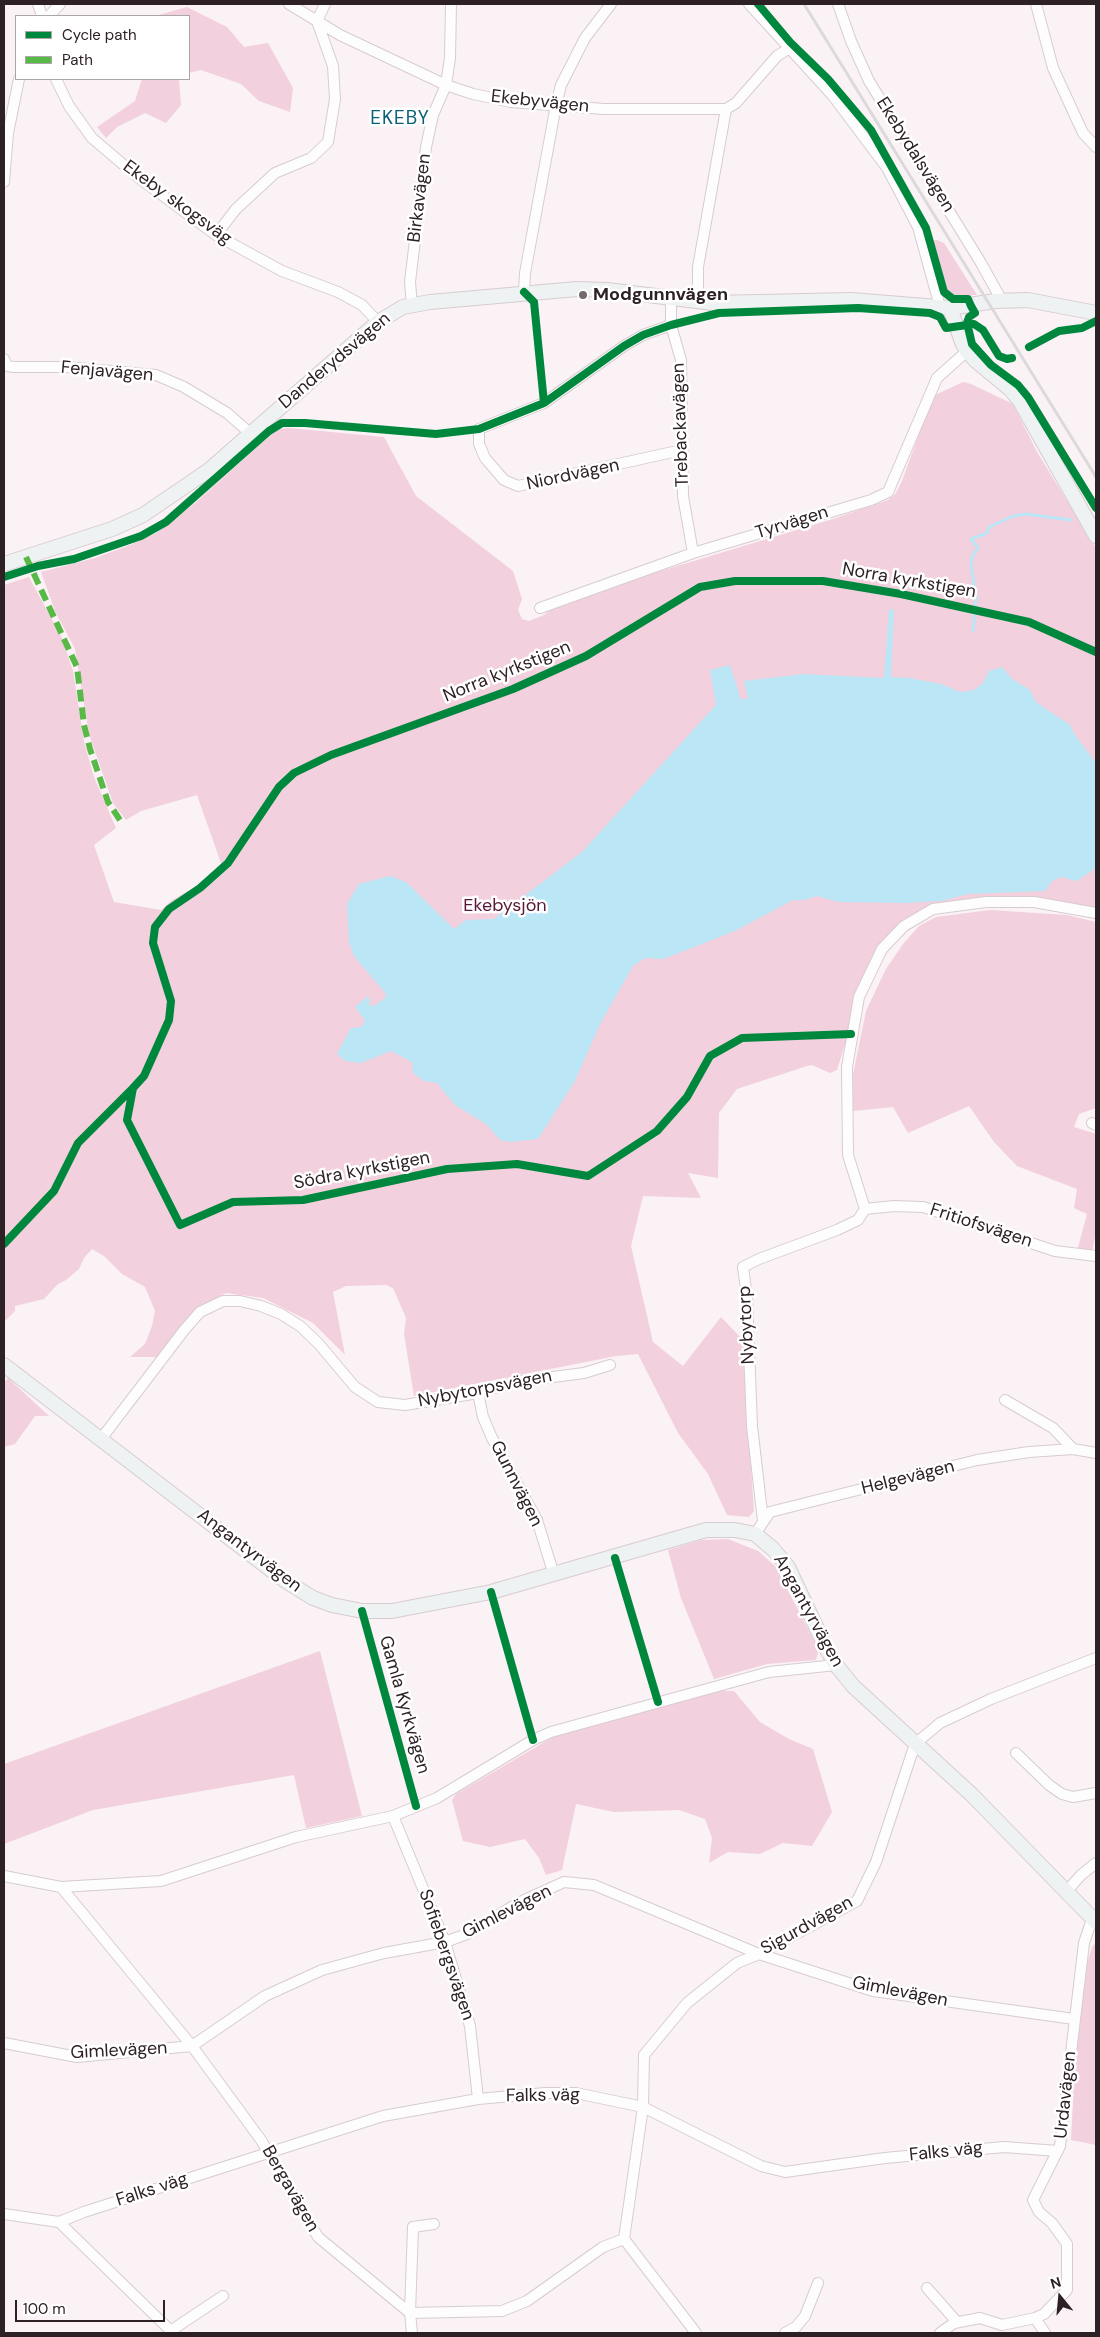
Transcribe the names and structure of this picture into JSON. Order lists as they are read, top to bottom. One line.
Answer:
{"streets":{"street":["Ekebyvägen","Ekebydalsvägen","Birkavägen","Ekeby skogsväg","Danderydsvägen","Fenjavägen","Trebackavägen","Niordvägen","Tyrvägen","Fritiofsvägen","Nybytorp","Nybytorpsvägen","Helgevägen","Gunnvägen","Angantyrvägen","Gamla Kyrkvägen","Gimlevägen","Sigurdvägen","Sofiebergsvägen","Urdavägen","Falks väg","Bergavägen"],"cycle path":["Norra kyrkstigen","Södra kyrkstigen"]},"crossings":[["Ekebyvägen","Birkavägen"],["Ekebydalsvägen","Danderydsvägen"],["Birkavägen","Danderydsvägen"],["Ekeby skogsväg","Danderydsvägen"],["Danderydsvägen","Fenjavägen"],["Danderydsvägen","Trebackavägen"],["Trebackavägen","Niordvägen"],["Trebackavägen","Tyrvägen"],["Fritiofsvägen","Nybytorp"],["Nybytorp","Helgevägen"],["Nybytorpsvägen","Gunnvägen"],["Nybytorpsvägen","Angantyrvägen"],["Helgevägen","Angantyrvägen"],["Gunnvägen","Angantyrvägen"],["Angantyrvägen","Gamla Kyrkvägen"],["Angantyrvägen","Sigurdvägen"],["Angantyrvägen","Urdavägen"],["Gamla Kyrkvägen","Sofiebergsvägen"],["Gamla Kyrkvägen","Bergavägen"],["Gimlevägen","Sigurdvägen"],["Gimlevägen","Sofiebergsvägen"],["Gimlevägen","Urdavägen"],["Gimlevägen","Bergavägen"],["Sigurdvägen","Falks väg"],["Sofiebergsvägen","Falks väg"],["Urdavägen","Falks väg"],["Falks väg","Bergavägen"]],"districts":["EKEBY"],"parks":["Ekebysjön"],"places":["Modgunnvägen"],"legend":["Cycle path","Path"],"scale_bar":"100 m","north":"top"}
